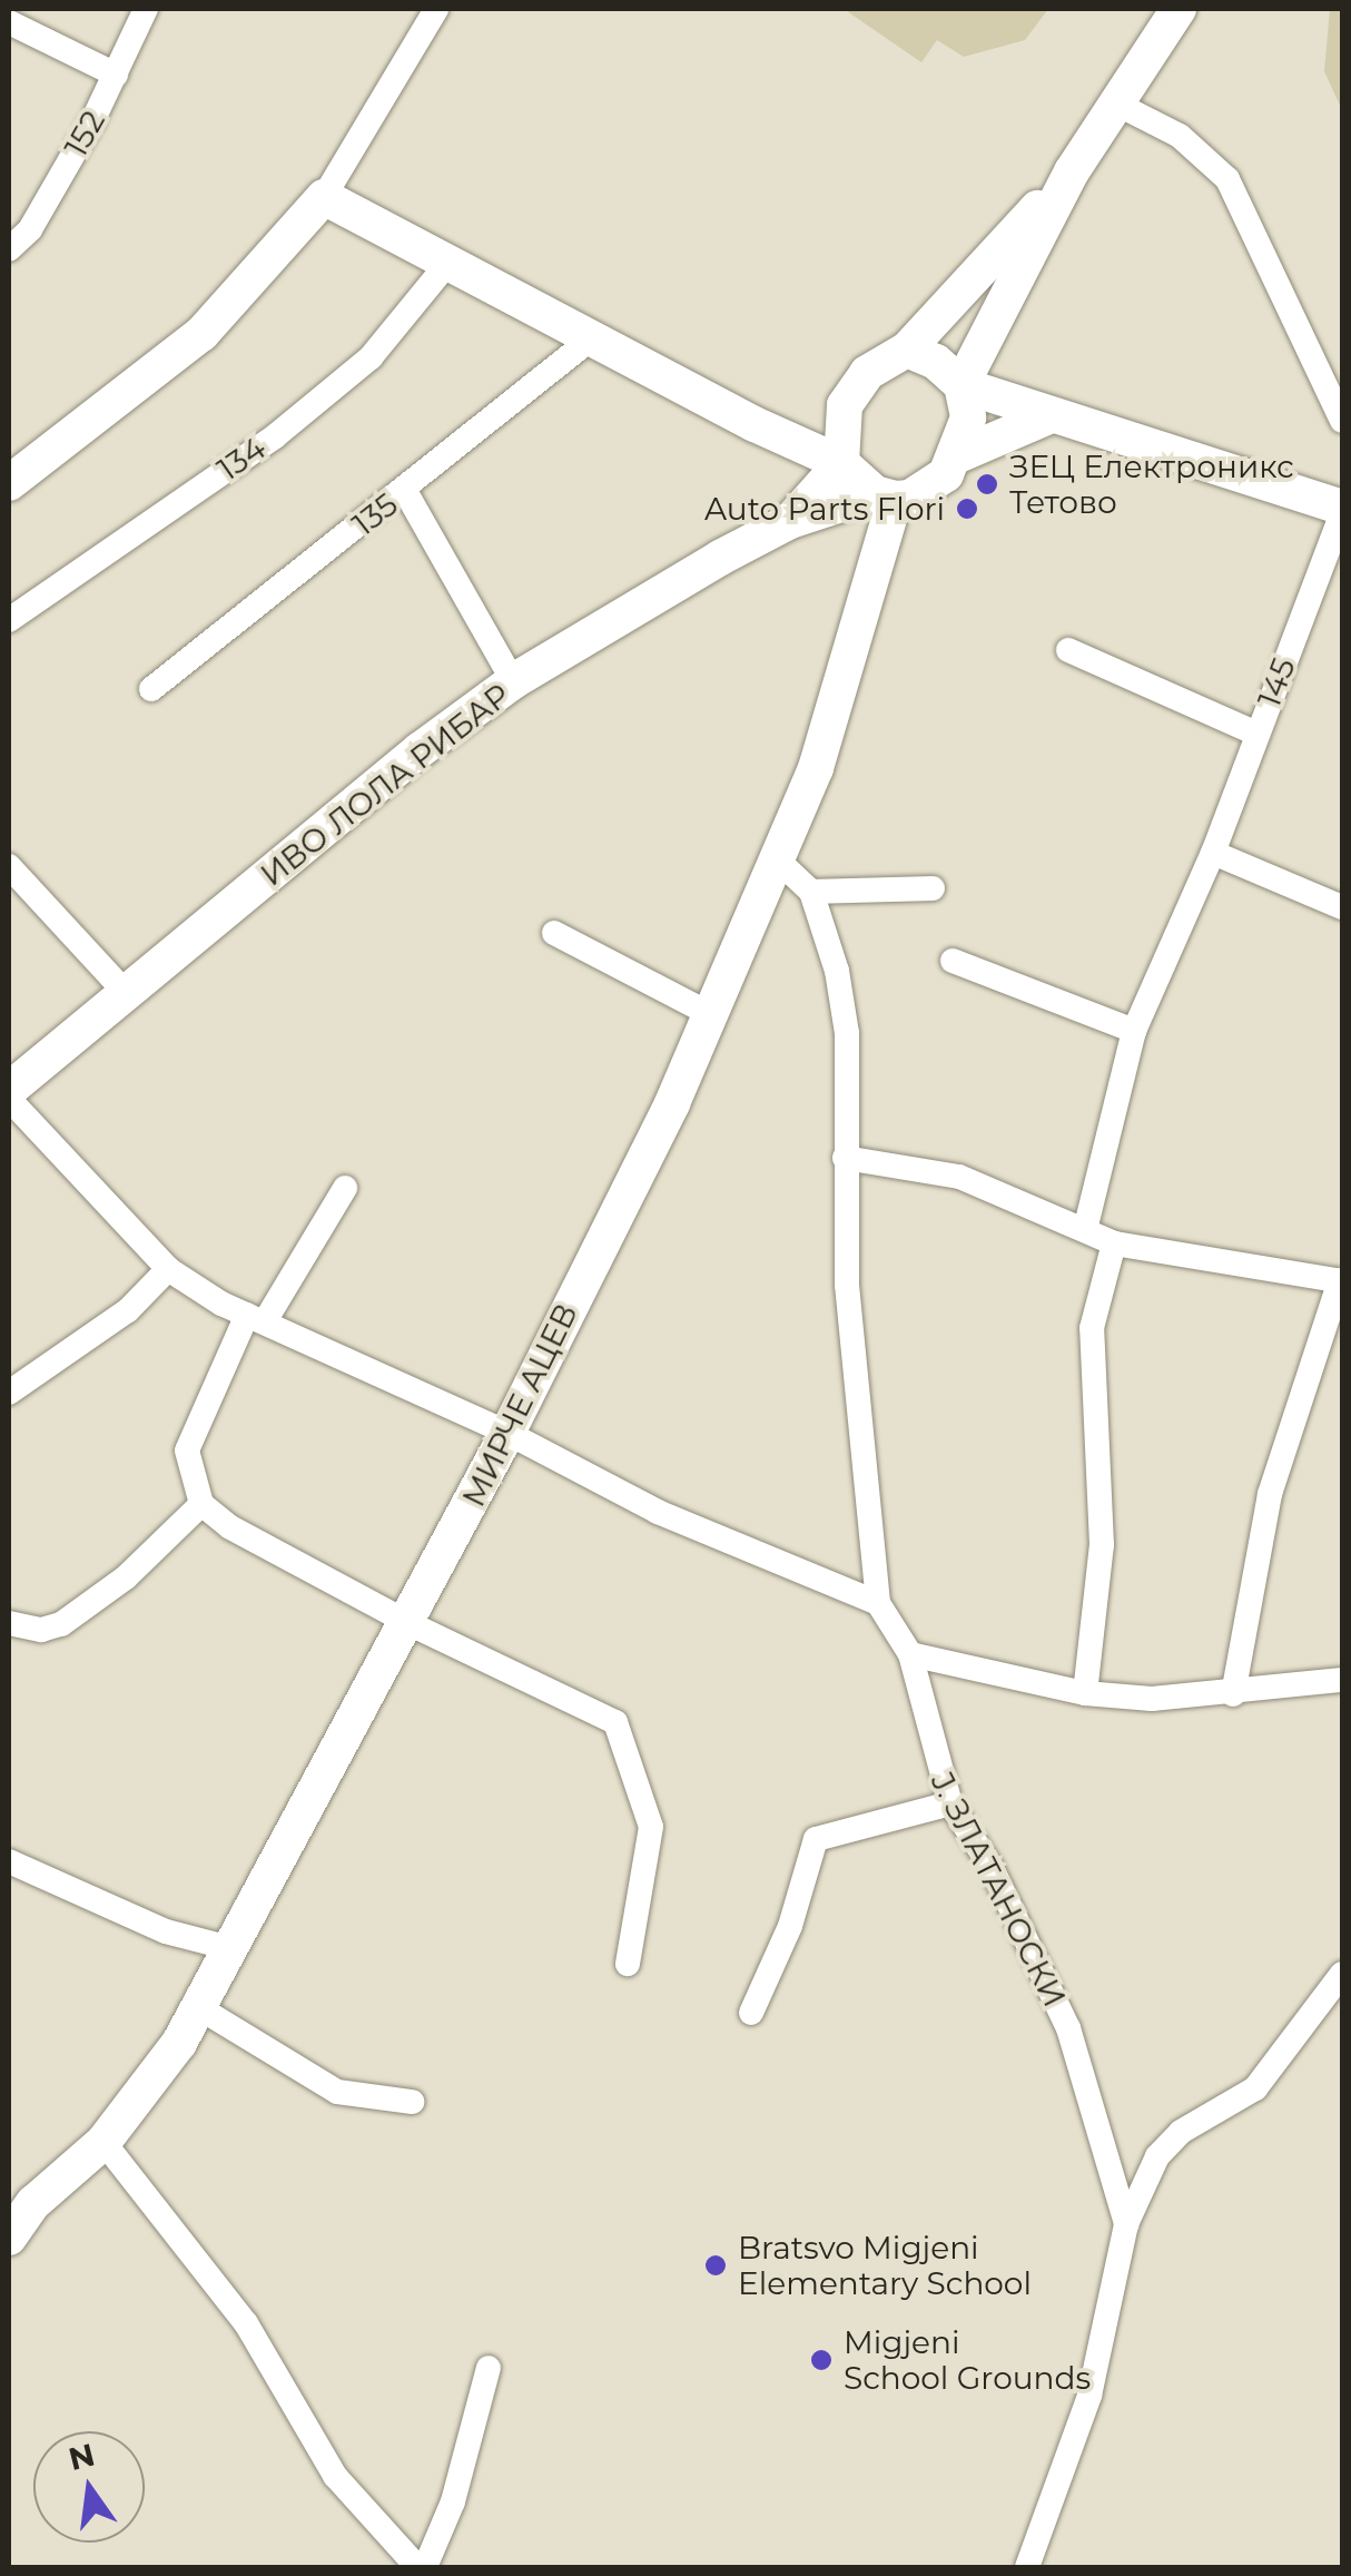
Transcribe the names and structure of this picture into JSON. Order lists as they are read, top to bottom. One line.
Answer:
{"streets":{"street":["152","134","135","145","ИВО ЛОЛА РИБАР","МИРЧЕ АЦЕВ","Ј. ЗЛАТАНОСКИ"]},"places":["ЗЕЦ Електроникс Тетово","Auto Parts Flori","Bratsvo Migjeni Elementary School","Migjeni School Grounds"],"north":"top"}
